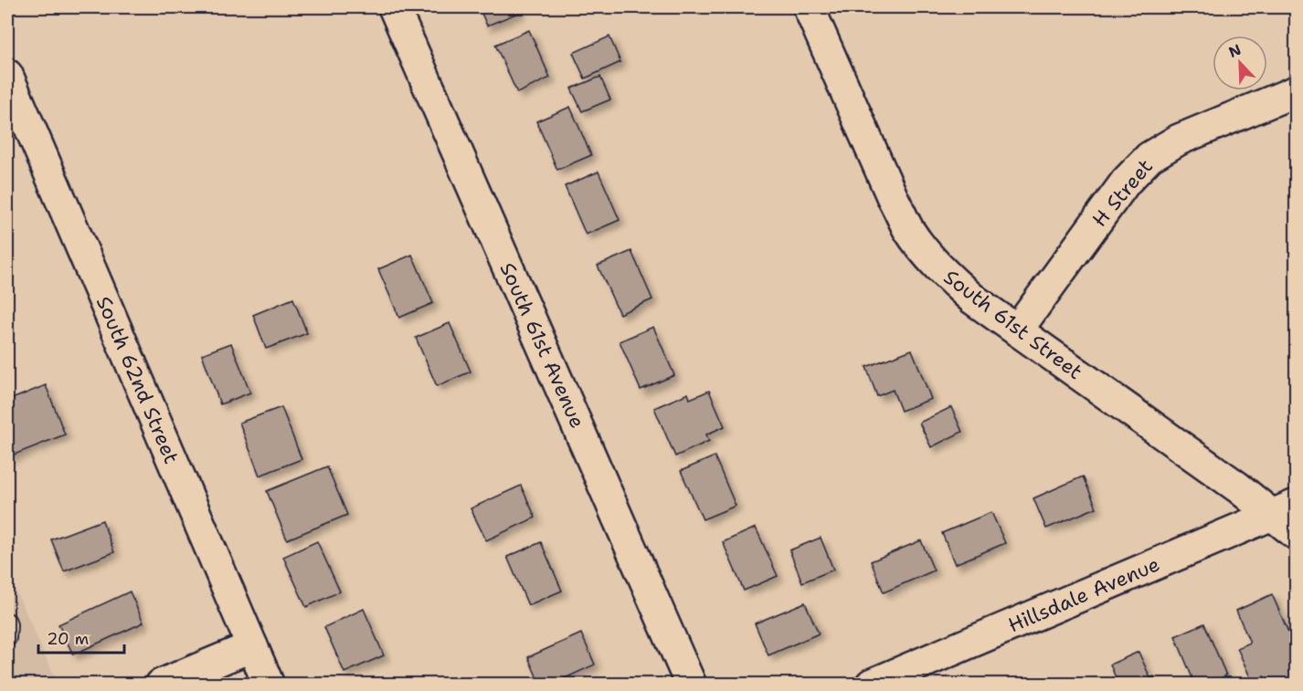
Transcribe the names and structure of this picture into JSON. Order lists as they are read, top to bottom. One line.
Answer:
{"streets":{"street":["H Street","South 61st Street","South 61st Avenue","South 62nd Street","Hillsdale Avenue"]},"crossings":[["H Street","South 61st Street"],["South 61st Street","Hillsdale Avenue"]],"scale_bar":"20 m","north":"top left"}
